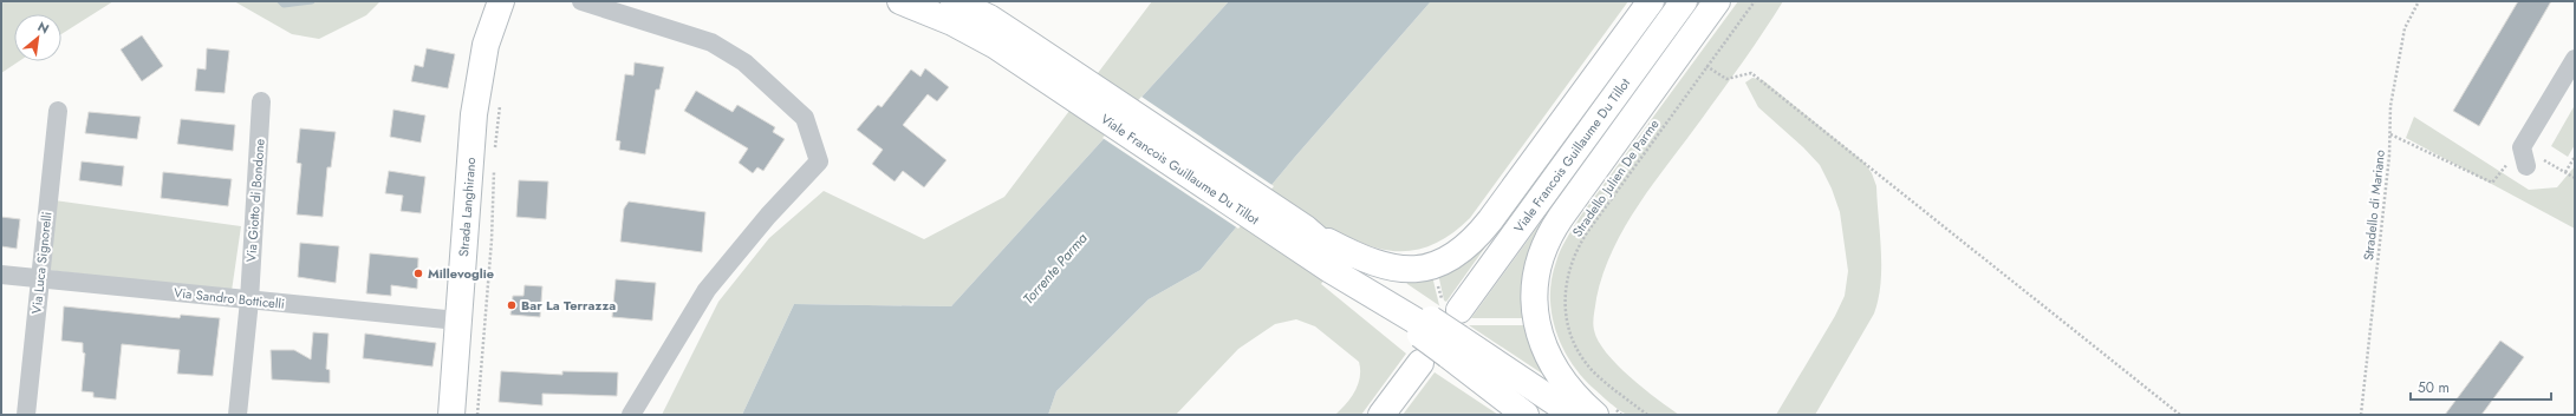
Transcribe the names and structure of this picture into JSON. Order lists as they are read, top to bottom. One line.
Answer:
{"streets":{"main road":["Viale Francois Guillaume Du Tillot","Strada Langhirano"],"street":["Via Giotto di Bondone","Via Luca Signorelli","Via Sandro Botticelli"],"path":["Stradello Julien De Parme","Stradello di Mariano"]},"crossings":[["Via Giotto di Bondone","Via Sandro Botticelli"],["Strada Langhirano","Via Sandro Botticelli"],["Via Luca Signorelli","Via Sandro Botticelli"]],"water":["Torrente Parma"],"places":["Millevoglie","Bar La Terrazza"],"scale_bar":"50 m","north":"top right"}
